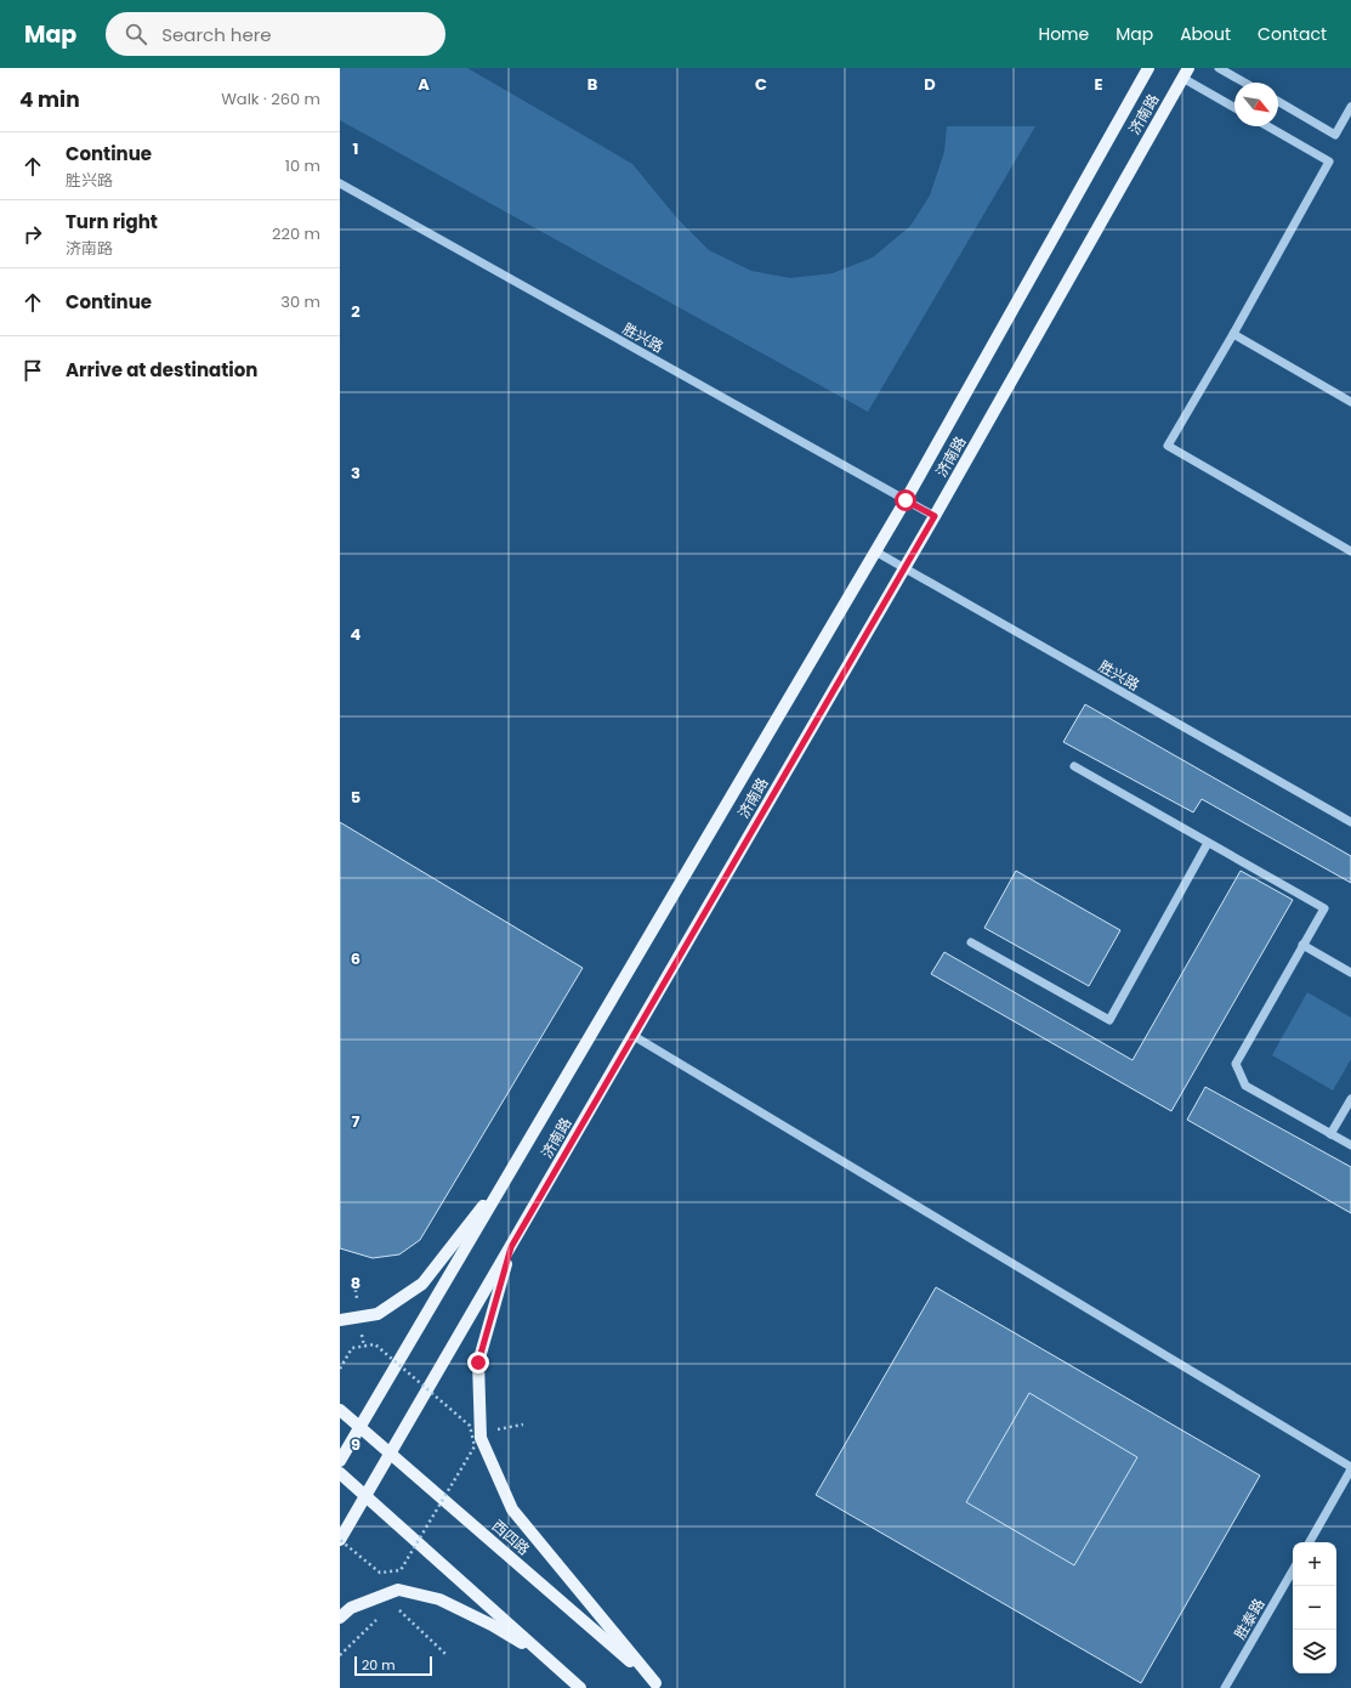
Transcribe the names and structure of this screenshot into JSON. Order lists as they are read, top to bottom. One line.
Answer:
{"streets":{"main road":["济南路","西四路"],"street":["胜兴路","胜泰路"]},"crossings":[["济南路","胜兴路"],["济南路","西四路"]],"scale_bar":"20 m","north":"bottom right","page":{"header":"Map","search":"Search here","nav":["Home","Map","About","Contact"],"heading":["4 min","Walk · 260 m"],"list":[["Continue","胜兴路","10 m"],["Turn right","济南路","220 m"],["Continue","30 m"],"Arrive at destination"],"map_buttons":["+","−"],"scale":"20 m"},"grid":{"columns":["A","B","C","D","E"],"rows":["1","2","3","4","5","6","7","8","9"]}}
